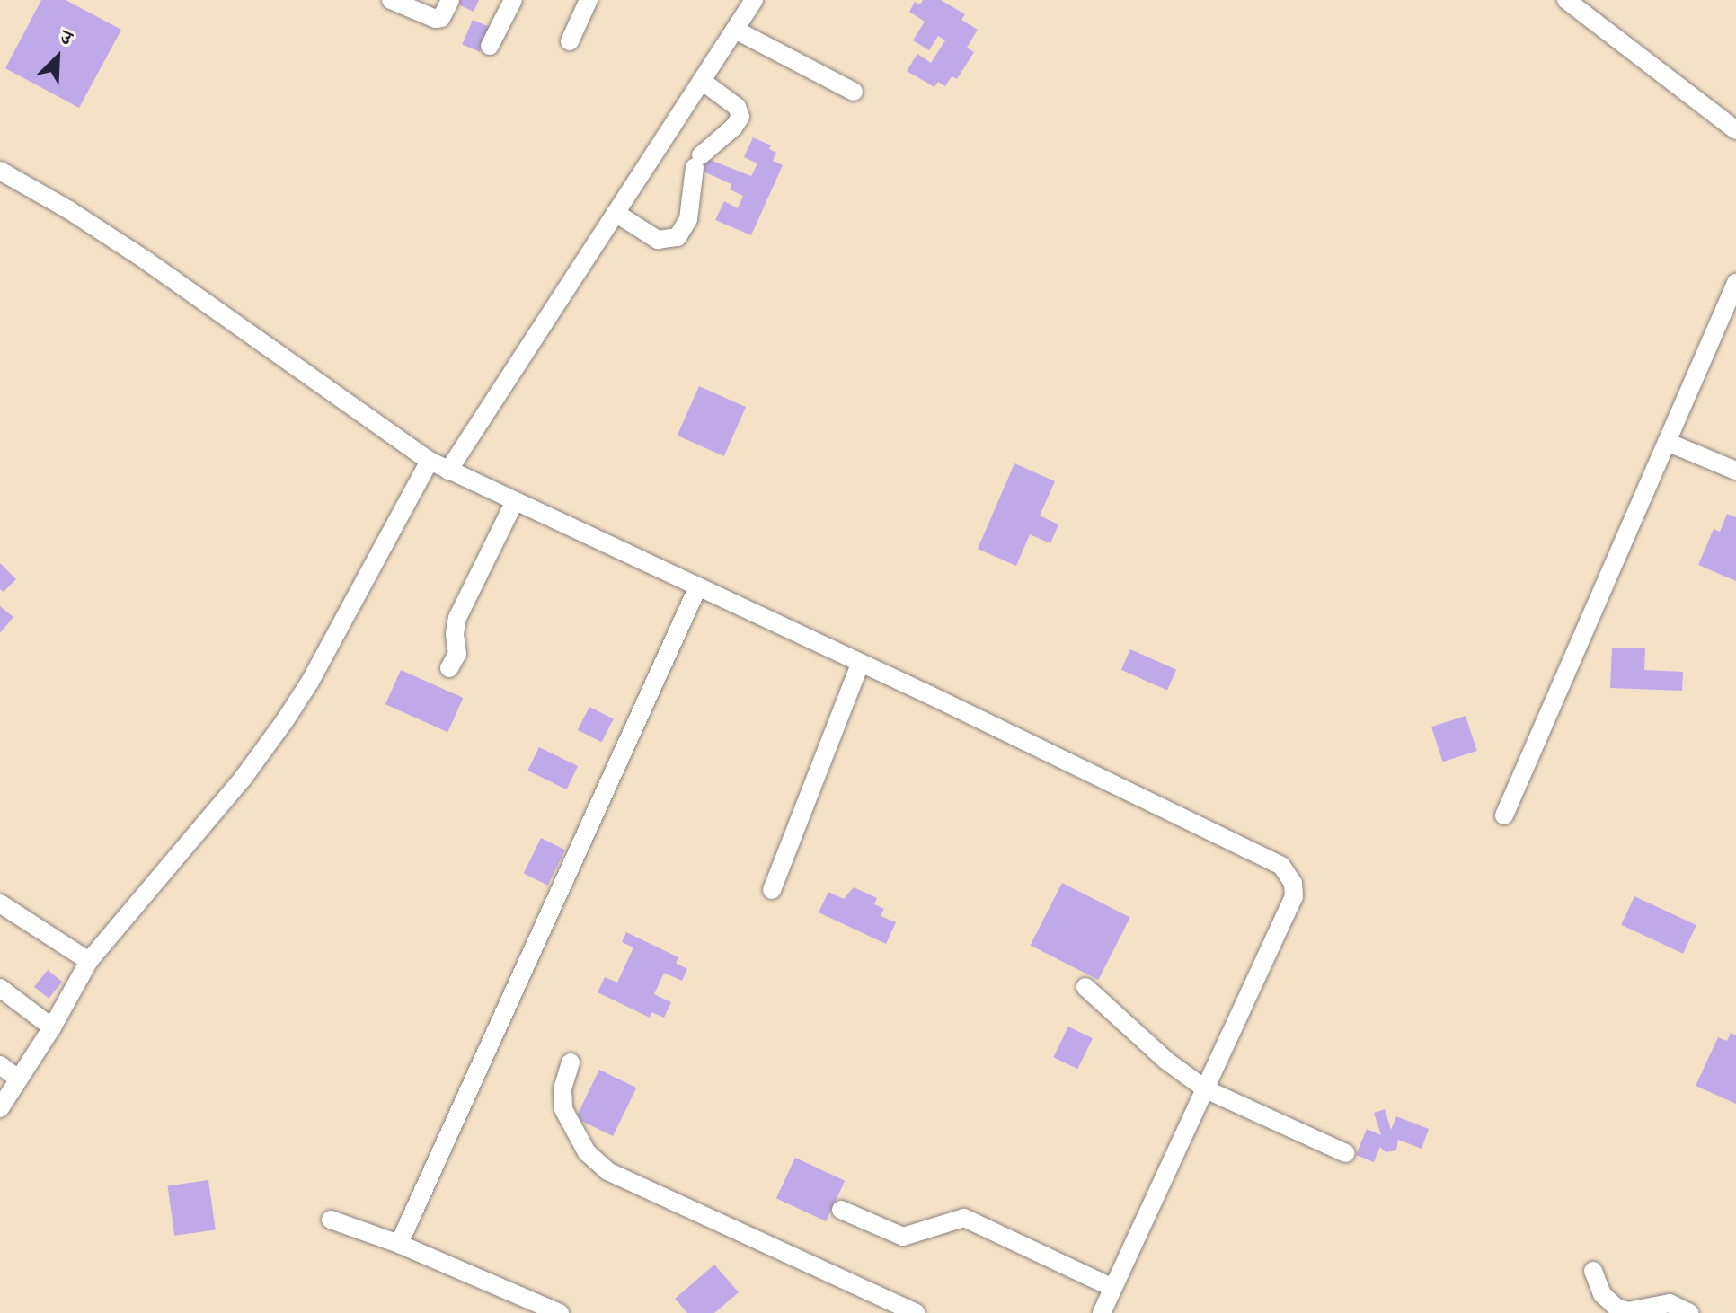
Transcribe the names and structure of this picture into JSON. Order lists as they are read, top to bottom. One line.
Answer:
{"north":"top right"}
